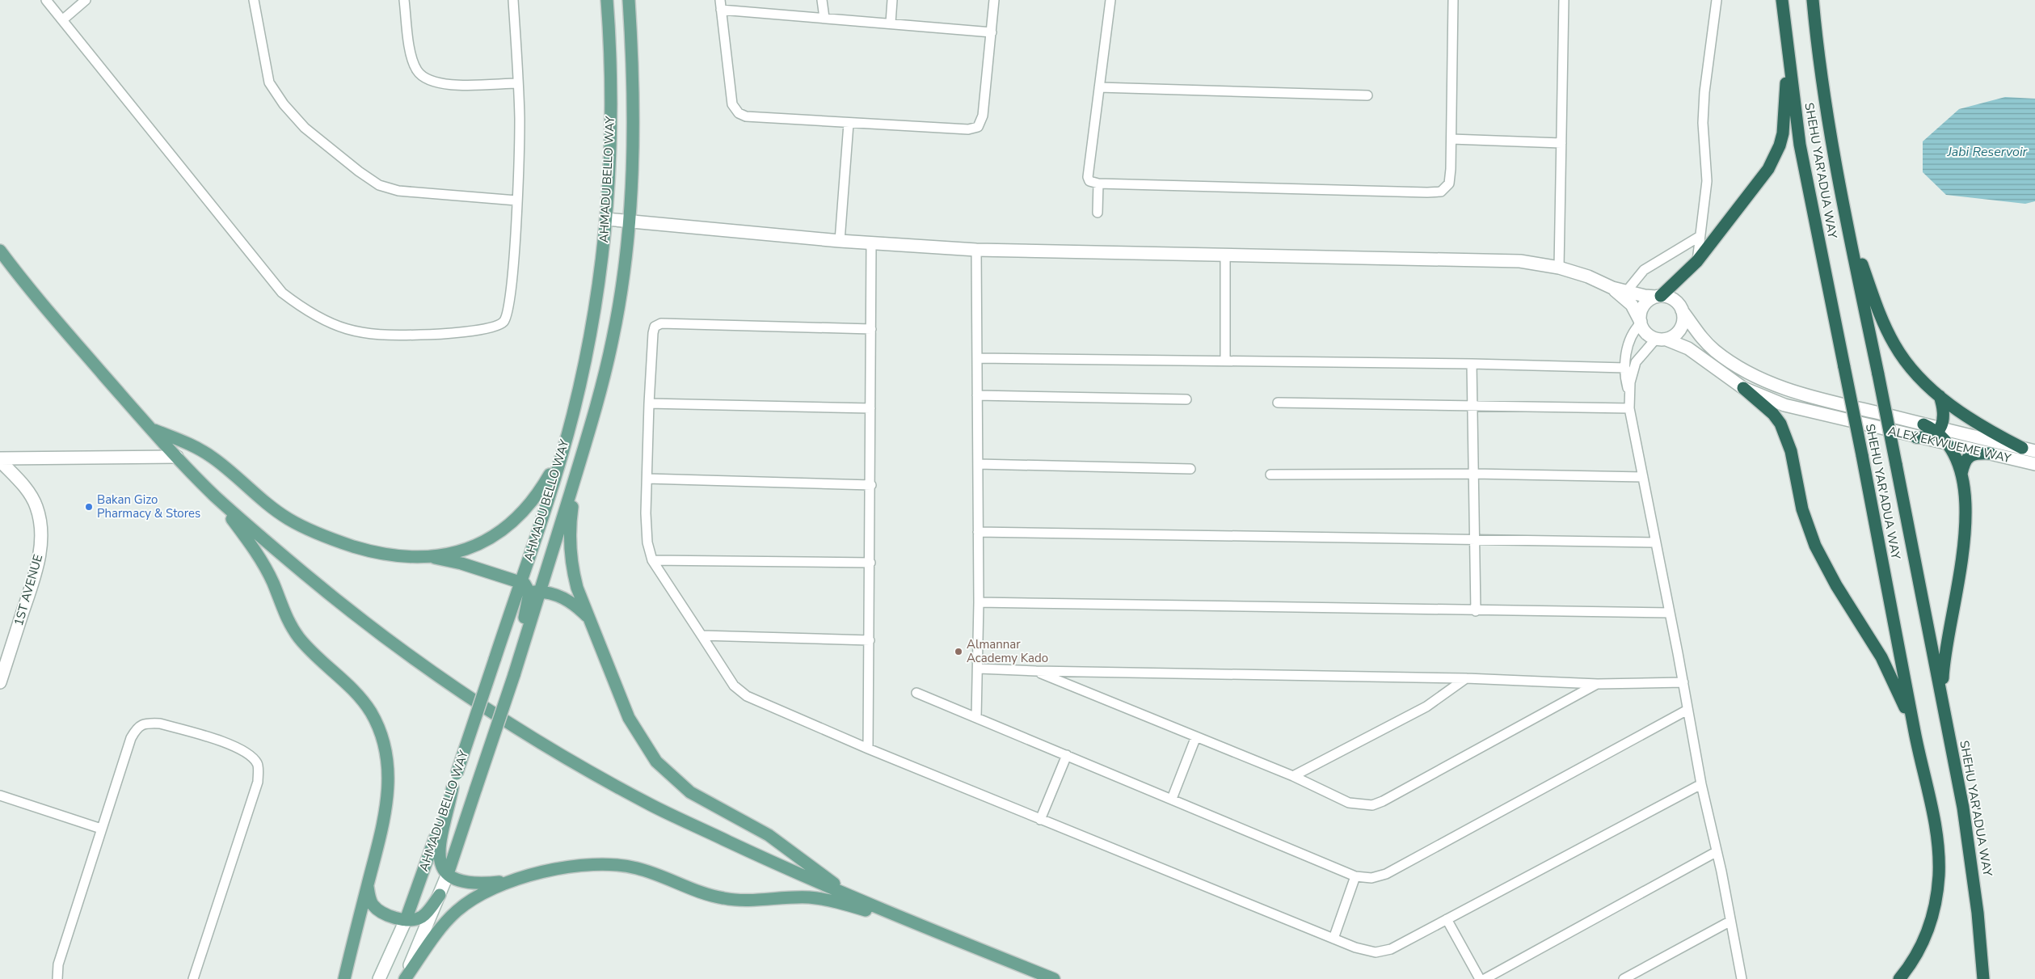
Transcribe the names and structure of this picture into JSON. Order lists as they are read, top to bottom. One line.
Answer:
{"streets":{"highway":["SHEHU YAR'ADUA WAY"],"main road":["AHMADU BELLO WAY"],"street":["ALEX EKWUEME WAY","1ST AVENUE"]},"water":["Jabi Reservoir"],"places":["Bakan Gizo Pharmacy & Stores","Almannar Academy Kado"]}
